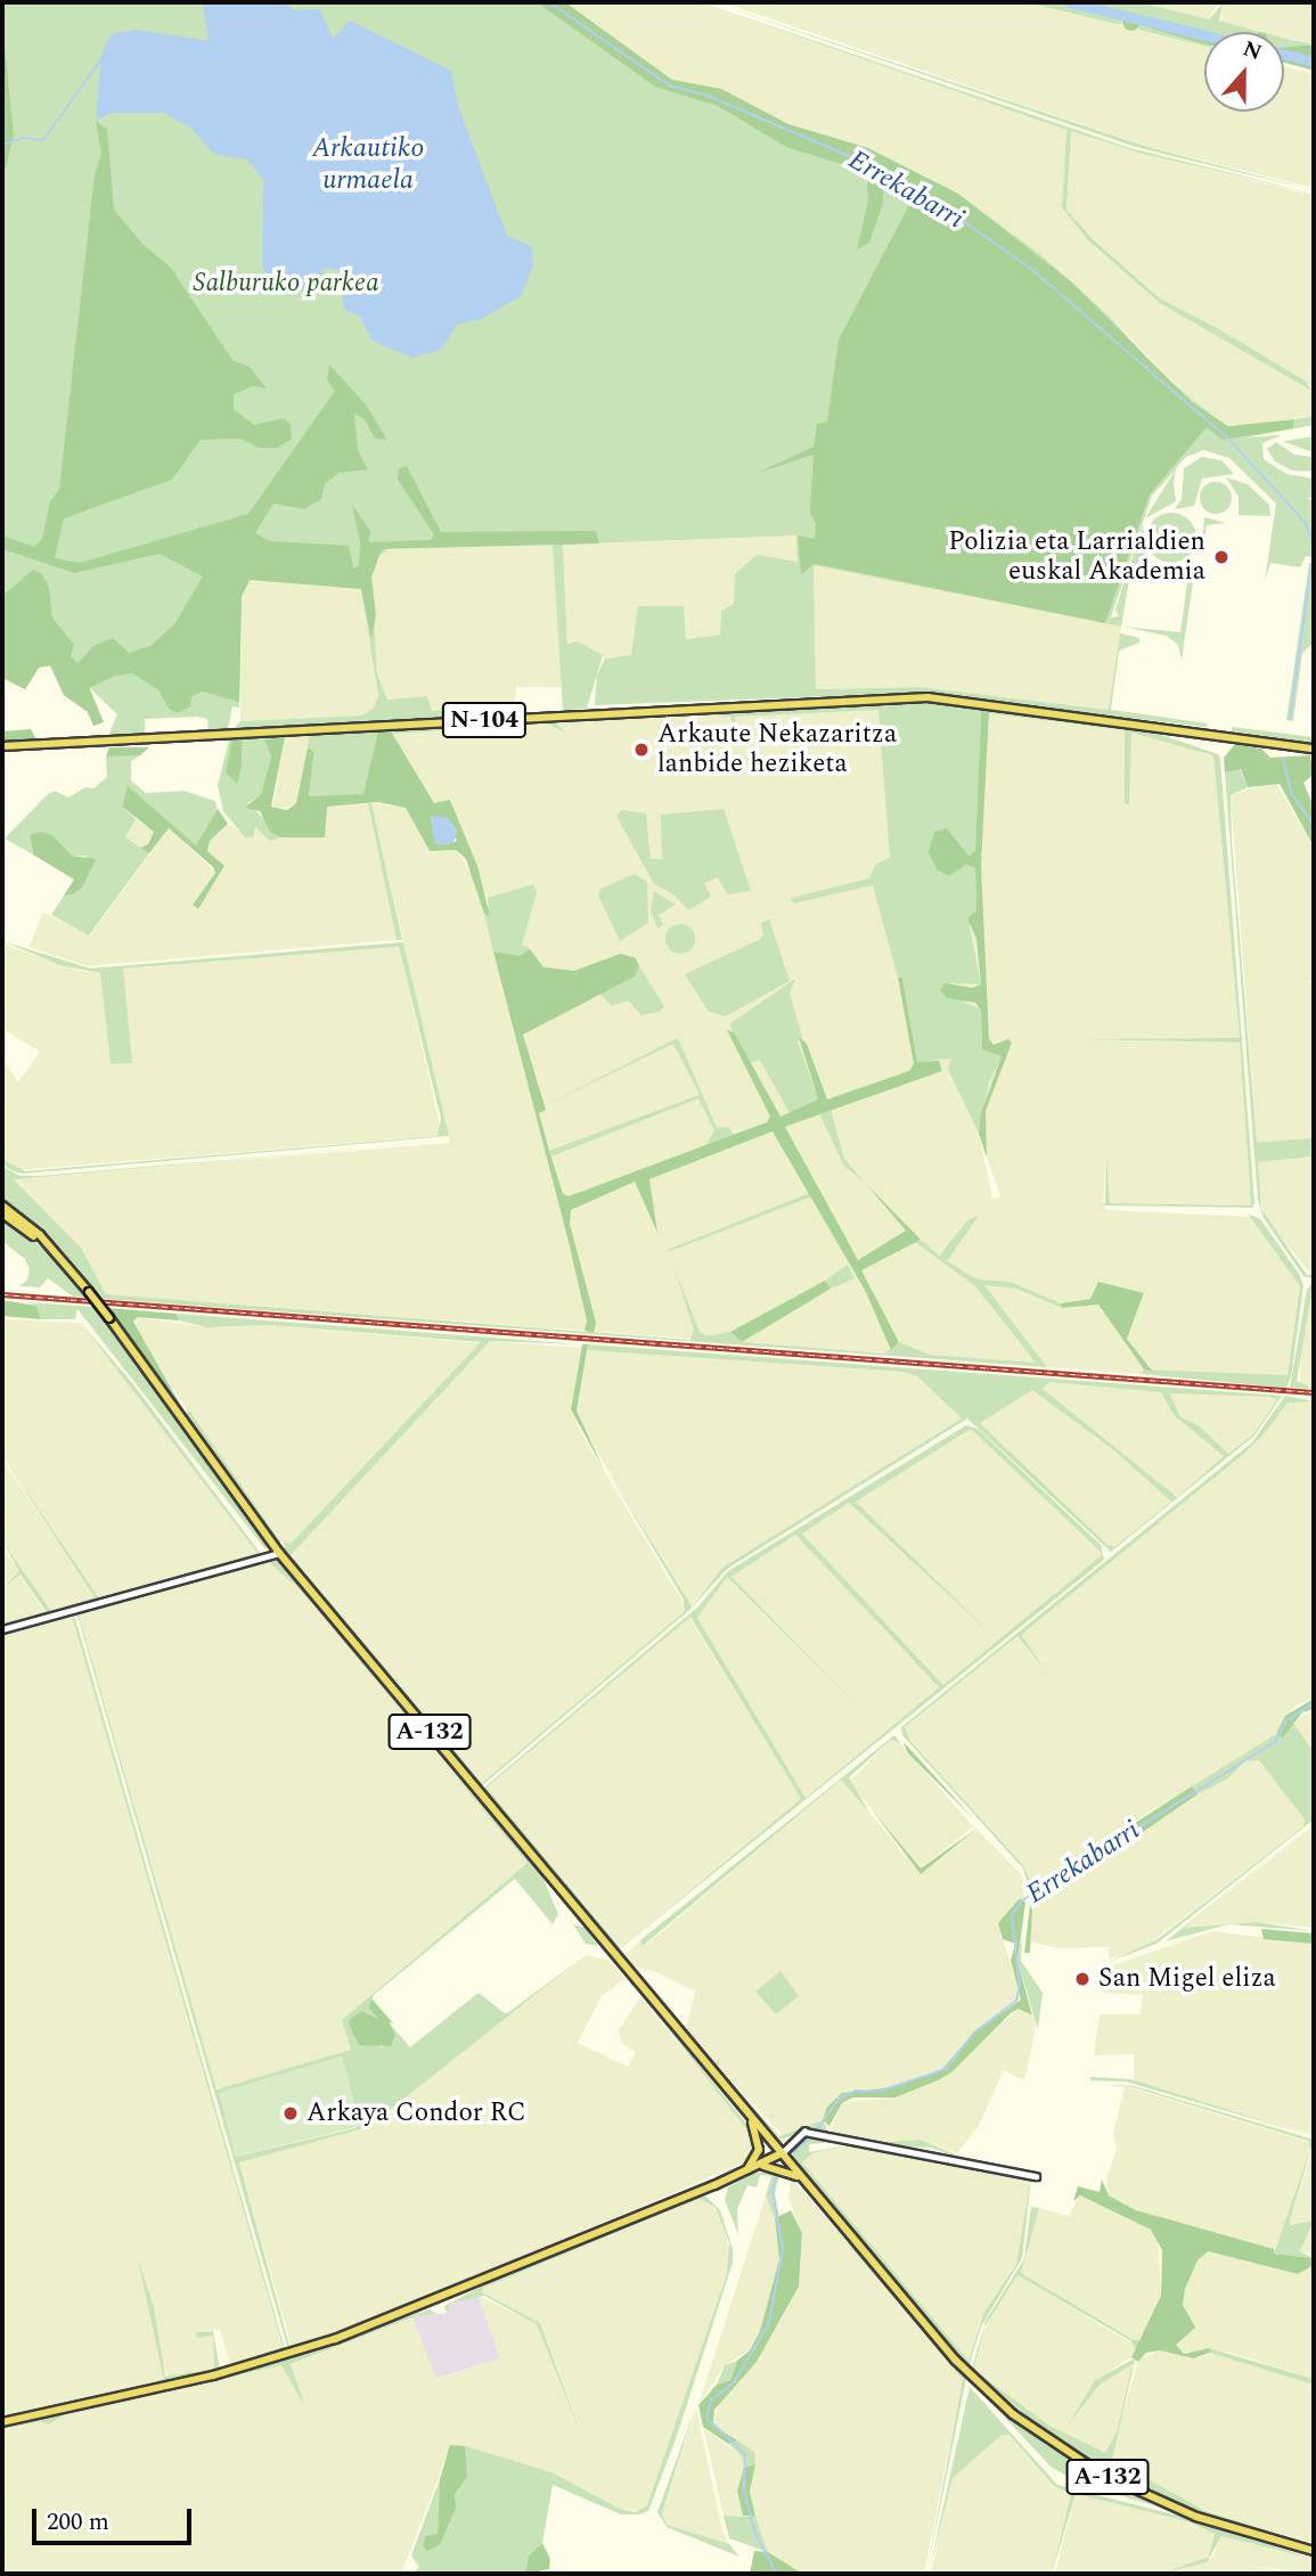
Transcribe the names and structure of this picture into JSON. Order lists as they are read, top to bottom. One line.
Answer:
{"streets":{"main road":["N-104","A-132"]},"water":["Arkautiko urmaela","Errekabarri"],"parks":["Salburuko parkea"],"places":["Polizia eta Larrialdien euskal Akademia","Arkaute Nekazaritza lanbide heziketa","San Migel eliza","Arkaya Condor RC"],"scale_bar":"200 m","north":"top"}
